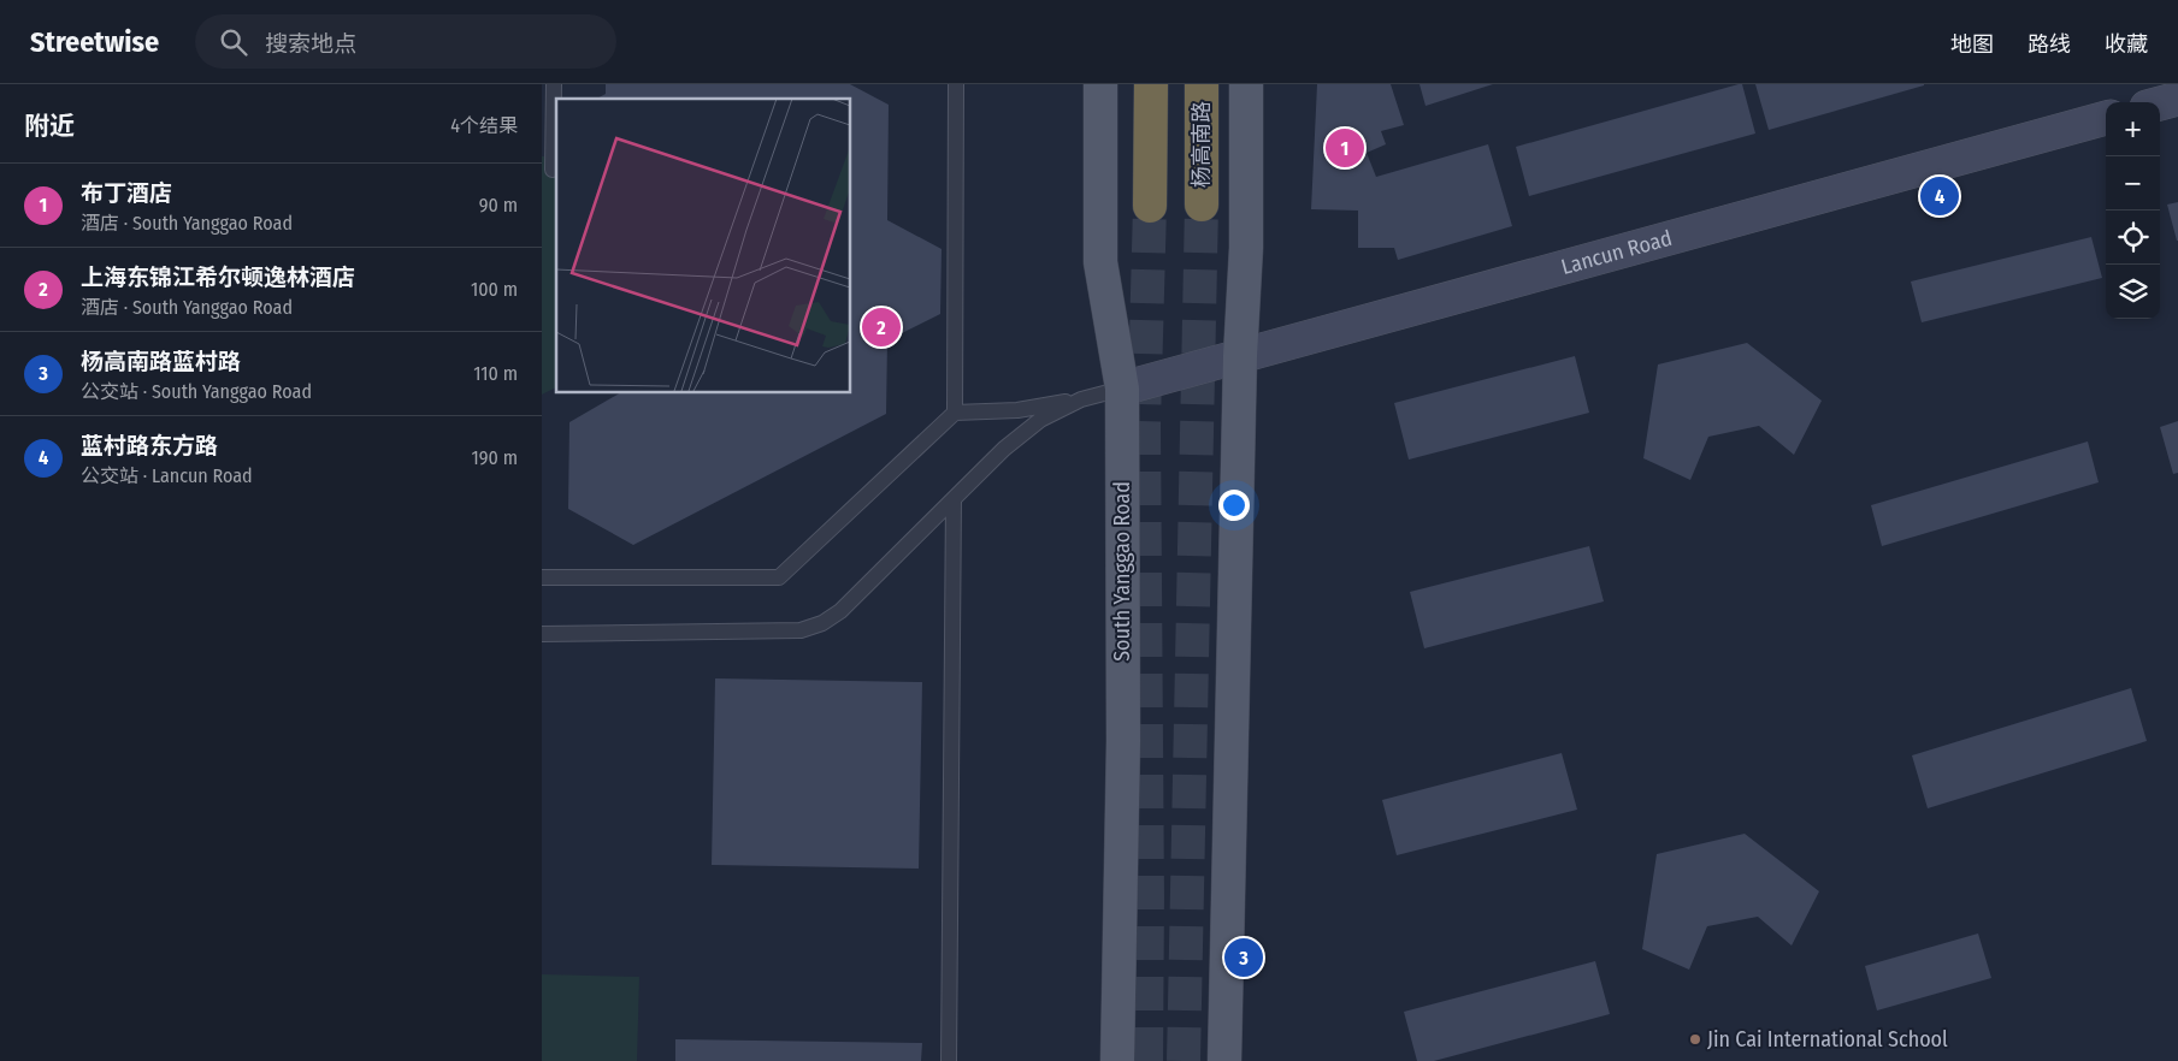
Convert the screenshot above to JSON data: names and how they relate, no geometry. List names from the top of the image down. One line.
{"streets":{"highway":["杨高南路"],"main road":["South Yanggao Road"],"street":["Lancun Road"]},"crossings":[["Lancun Road","South Yanggao Road"]],"places":["Jin Cai International School"],"page":{"header":"Streetwise","search":"搜索地点","nav":["地图","路线","收藏"],"heading":["附近","4个结果"],"map_buttons":["+","−"],"pins":["1","4","2","3"],"list":[{"mark":"1","name":"布丁酒店","note":"酒店 · South Yanggao Road","value":"90 m"},{"mark":"2","name":"上海东锦江希尔顿逸林酒店","note":"酒店 · South Yanggao Road","value":"100 m"},{"mark":"3","name":"杨高南路蓝村路","note":"公交站 · South Yanggao Road","value":"110 m"},{"mark":"4","name":"蓝村路东方路","note":"公交站 · Lancun Road","value":"190 m"}]}}
